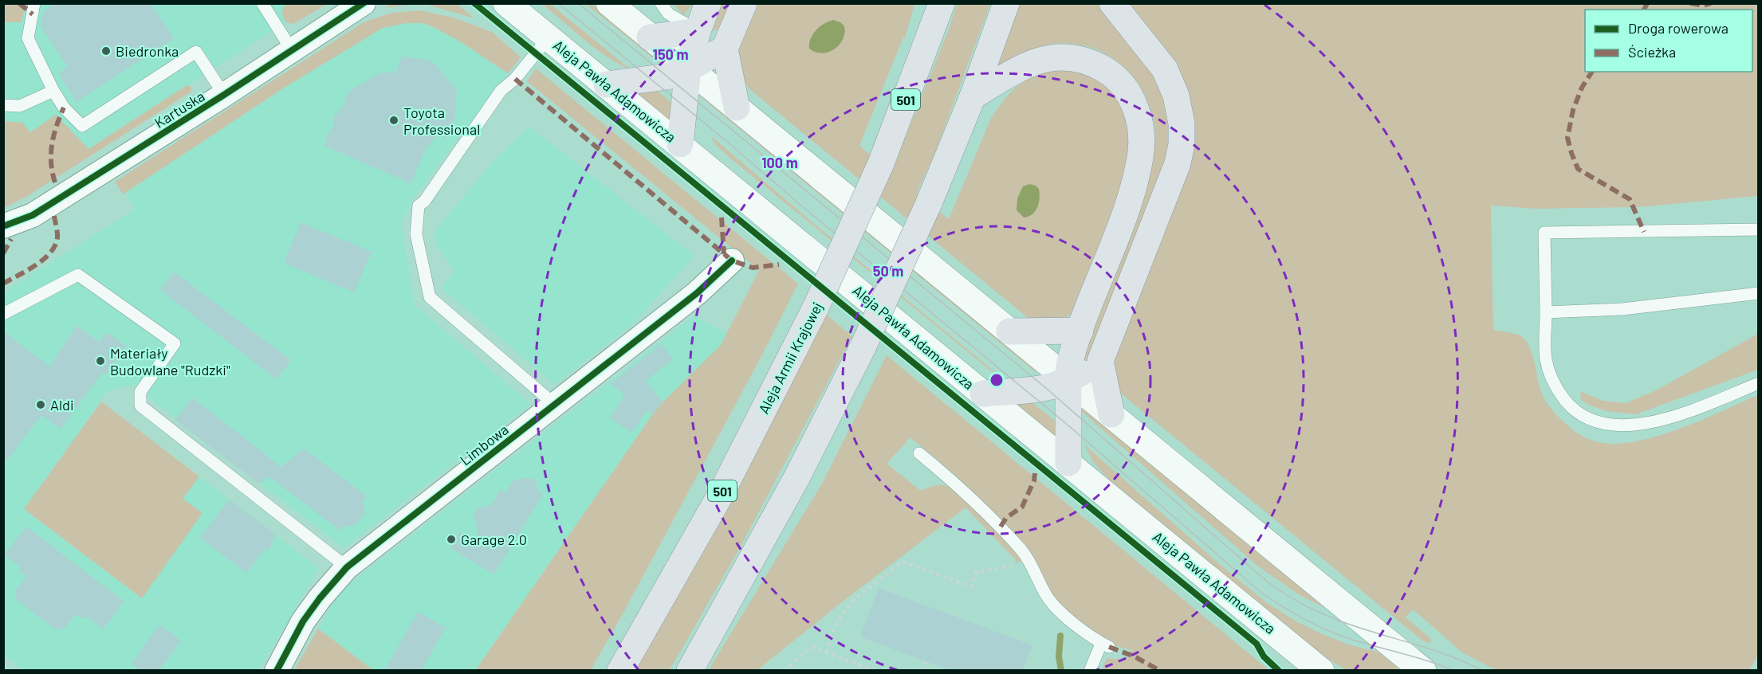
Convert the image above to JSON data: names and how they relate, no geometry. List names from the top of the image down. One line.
{"streets":{"main road":["Aleja Pawła Adamowicza","501","Aleja Armii Krajowej"],"street":["Kartuska","Limbowa"]},"places":["Biedronka","Toyota Professional","Materiały Budowlane \"Rudzki\"","Aldi","Garage 2.0"],"legend":["Droga rowerowa","Ścieżka"],"rings":["150 m","100 m","50 m"]}
